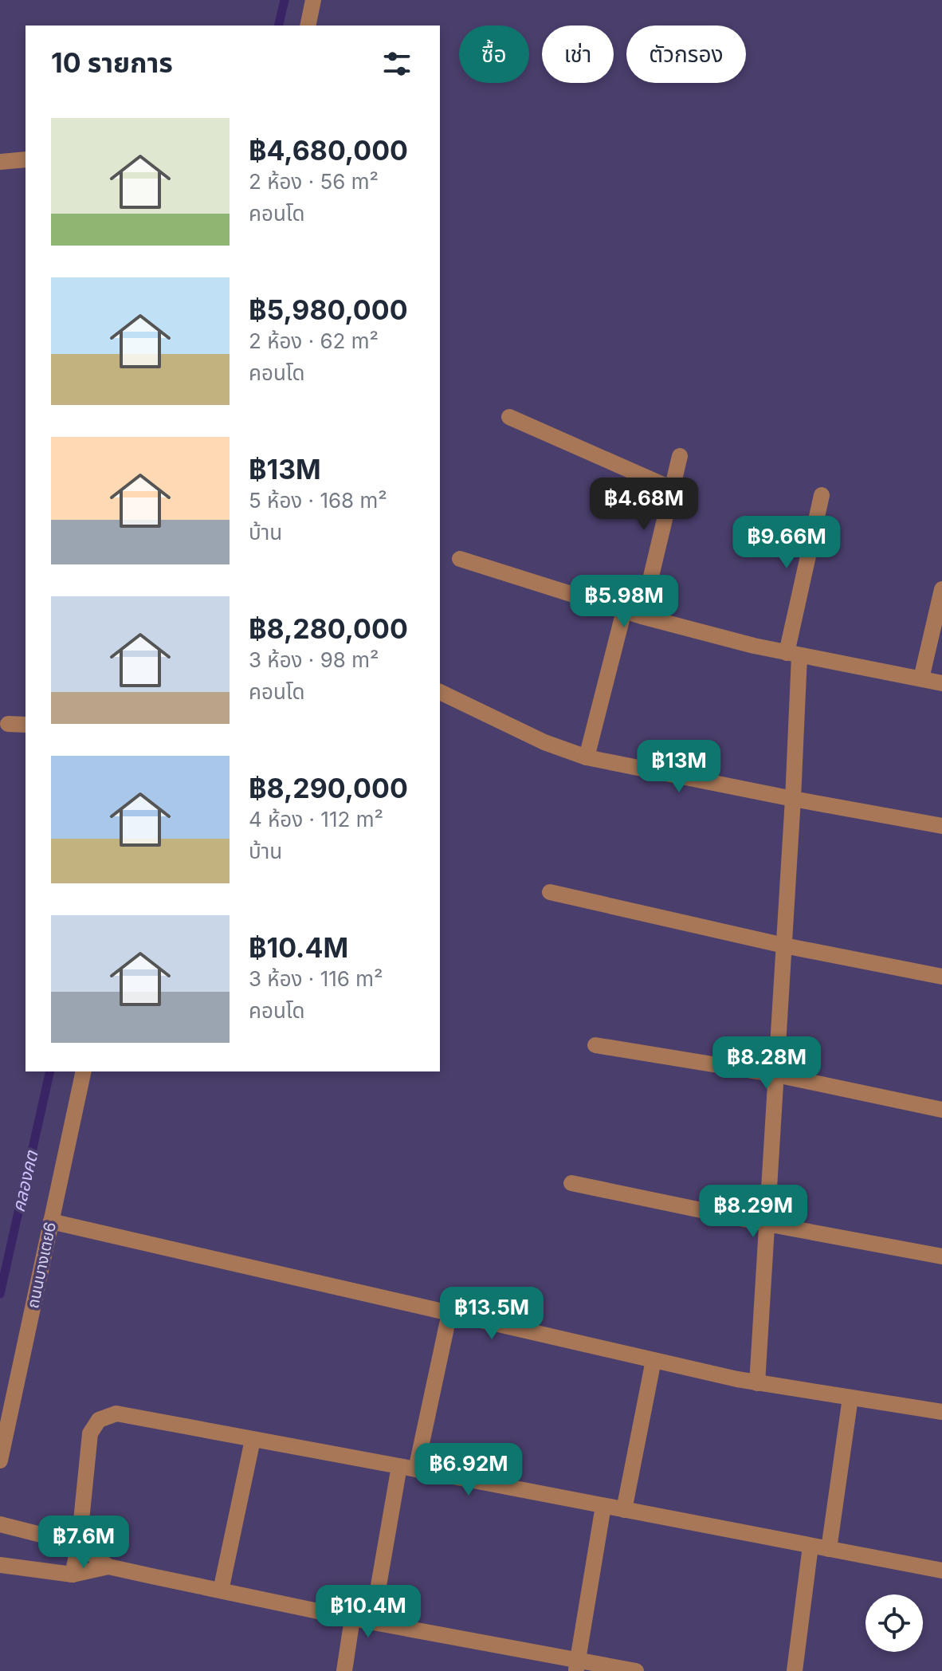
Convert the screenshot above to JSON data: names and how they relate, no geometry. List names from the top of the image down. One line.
{"streets":{"street":["ถนนบางเตย6"]},"water":["คลองคต"],"page":{"chip":["ซื้อ","เช่า","ตัวกรอง"],"heading":"10 รายการ","list":[{"name":"฿4,680,000","note":"2 ห้อง · 56 m² · คอนโด"},{"name":"฿5,980,000","note":"2 ห้อง · 62 m² · คอนโด"},{"name":"฿13M","note":"5 ห้อง · 168 m² · บ้าน"},{"name":"฿8,280,000","note":"3 ห้อง · 98 m² · คอนโด"},{"name":"฿8,290,000","note":"4 ห้อง · 112 m² · บ้าน"},{"name":"฿10.4M","note":"3 ห้อง · 116 m² · คอนโด"}],"price":["฿4.68M","฿9.66M","฿5.98M","฿13M","฿8.28M","฿8.29M","฿13.5M","฿6.92M","฿7.6M","฿10.4M"]}}
